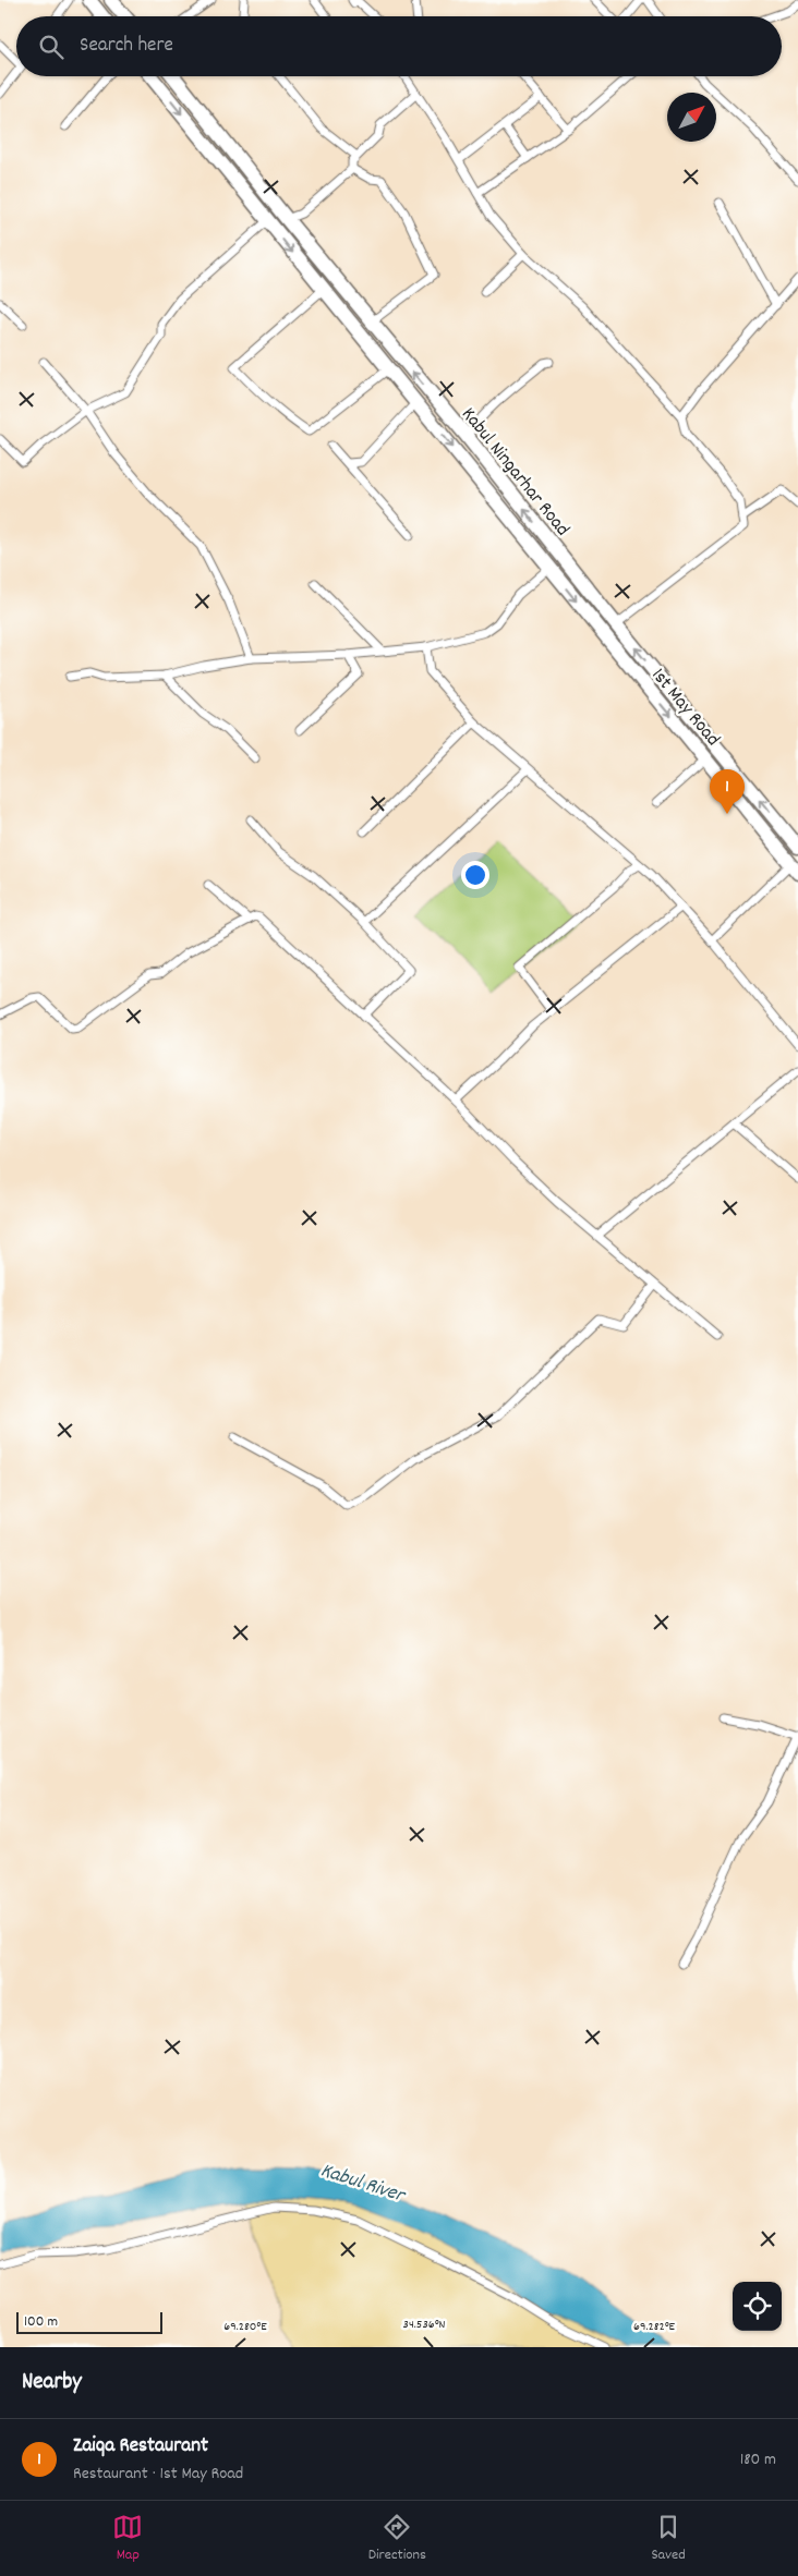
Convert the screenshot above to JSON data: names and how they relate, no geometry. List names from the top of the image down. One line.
{"streets":{"highway":["Kabul Ningarhar Road","1st May Road"]},"crossings":[["Kabul Ningarhar Road","1st May Road"]],"one_way":["1st May Road"],"water":["Kabul River"],"scale_bar":"100 m","north":"top right","page":{"search":"Search here","pins":"1","scale":"100 m","heading":"Nearby","list":[{"mark":"1","name":"Zaiqa Restaurant","note":"Restaurant · 1st May Road","value":"180 m"}],"nav":["Map","Directions","Saved"]},"coordinates":["34.536°N","69.280°E","69.282°E"]}
